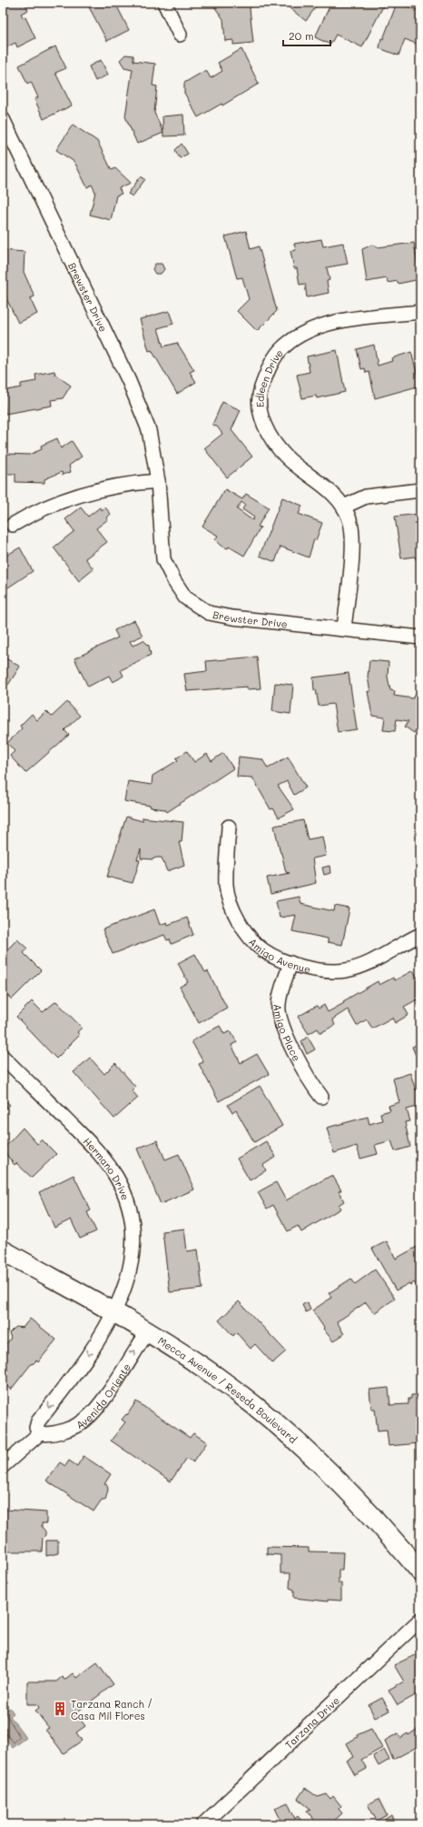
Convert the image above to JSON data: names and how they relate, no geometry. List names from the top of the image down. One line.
{"streets":{"main road":["Mecca Avenue / Reseda Boulevard"],"street":["Brewster Drive","Edleen Drive","Amigo Avenue","Amigo Place","Hermano Drive","Avenida Oriente","Tarzana Drive"]},"crossings":[["Brewster Drive","Edleen Drive"],["Amigo Avenue","Amigo Place"],["Hermano Drive","Mecca Avenue / Reseda Boulevard"],["Mecca Avenue / Reseda Boulevard","Avenida Oriente"]],"places":{"building":["Tarzana Ranch / Casa Mil Flores"]},"scale_bar":"20 m"}
